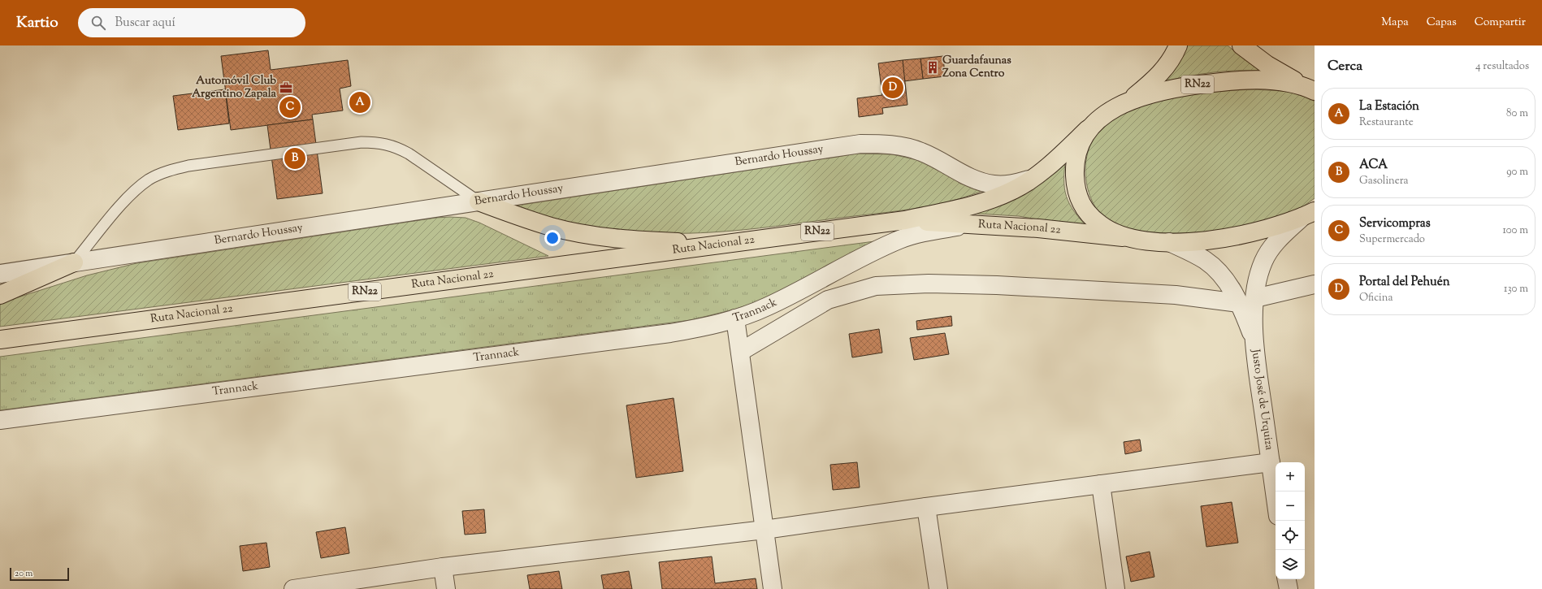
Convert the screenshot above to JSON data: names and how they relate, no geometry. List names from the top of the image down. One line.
{"streets":{"main road":["RN22","Ruta Nacional 22"],"street":["Bernardo Houssay","Trannack","Justo José de Urquiza"]},"crossings":[["Bernardo Houssay","Ruta Nacional 22"],["Ruta Nacional 22","Trannack"],["Ruta Nacional 22","Justo José de Urquiza"]],"places":{"building":["Guardafaunas Zona Centro"],"office":["Automóvil Club Argentino Zapala"]},"scale_bar":"20 m","page":{"header":"Kartio","search":"Buscar aquí","nav":["Mapa","Capas","Compartir"],"heading":["Cerca","4 resultados"],"pins":["D","A","C","B"],"list":[{"mark":"A","name":"La Estación","note":"Restaurante","value":"80 m"},{"mark":"B","name":"ACA","note":"Gasolinera","value":"90 m"},{"mark":"C","name":"Servicompras","note":"Supermercado","value":"100 m"},{"mark":"D","name":"Portal del Pehuén","note":"Oficina","value":"130 m"}],"map_buttons":["+","−"],"scale":"20 m"}}
